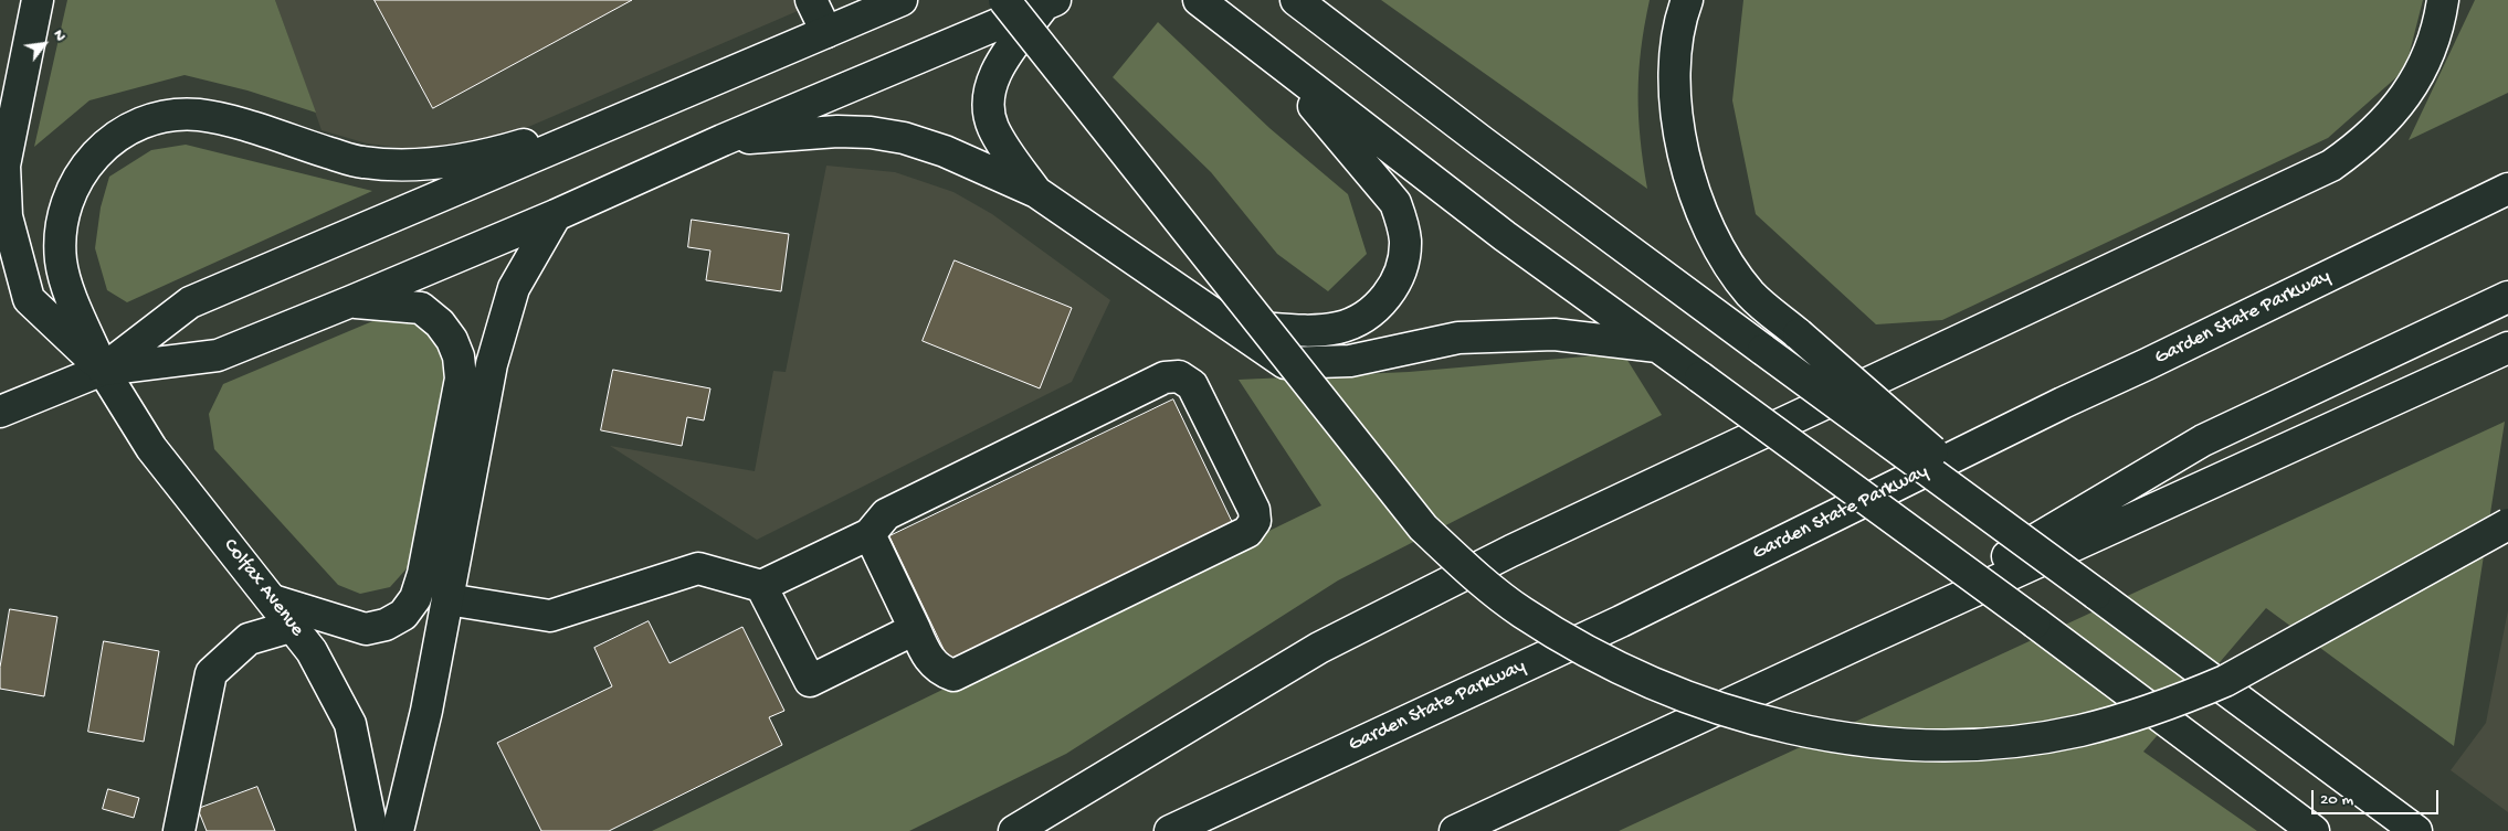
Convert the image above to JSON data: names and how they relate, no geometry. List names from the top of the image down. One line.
{"streets":{"main road":["Garden State Parkway","Colfax Avenue"]},"scale_bar":"20 m","north":"top right"}
